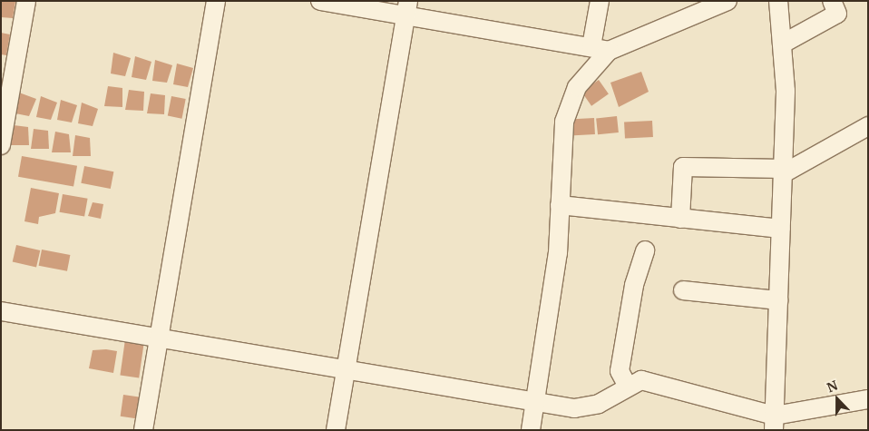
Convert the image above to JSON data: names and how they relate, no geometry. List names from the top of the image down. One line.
{"north":"top"}
